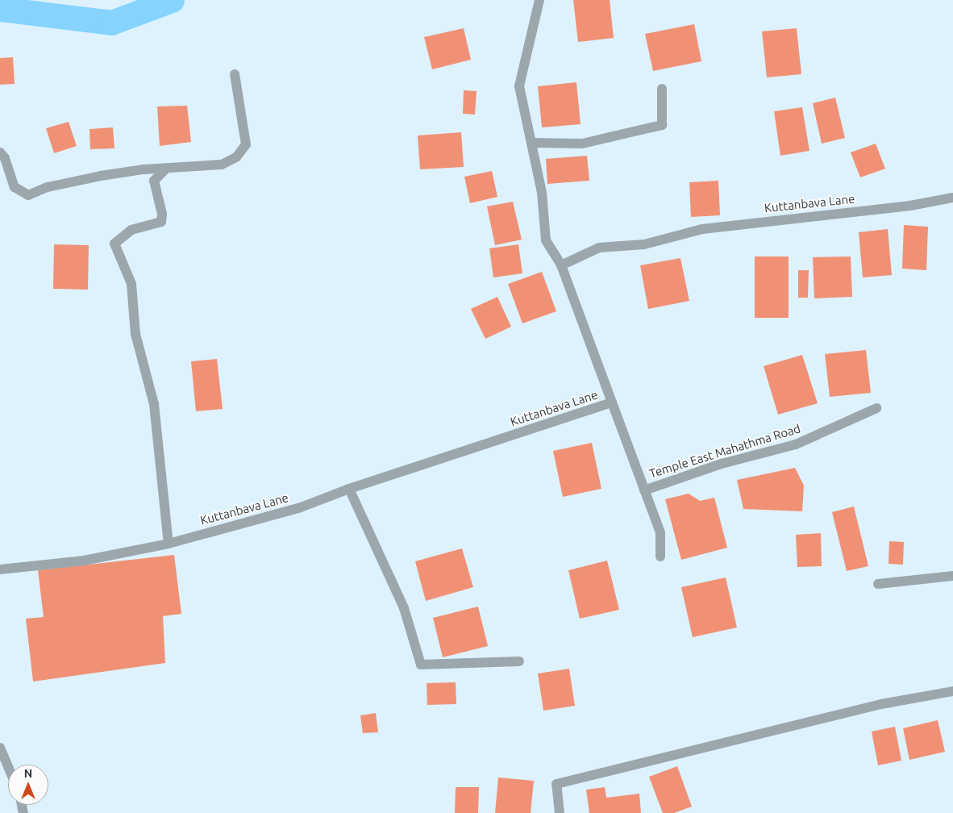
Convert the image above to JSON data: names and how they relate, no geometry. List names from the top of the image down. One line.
{"streets":{"street":["Kuttanbava Lane","Temple East Mahathma Road"]},"crossings":[["Kuttanbava Lane","Temple East Mahathma Road"]],"north":"top"}
